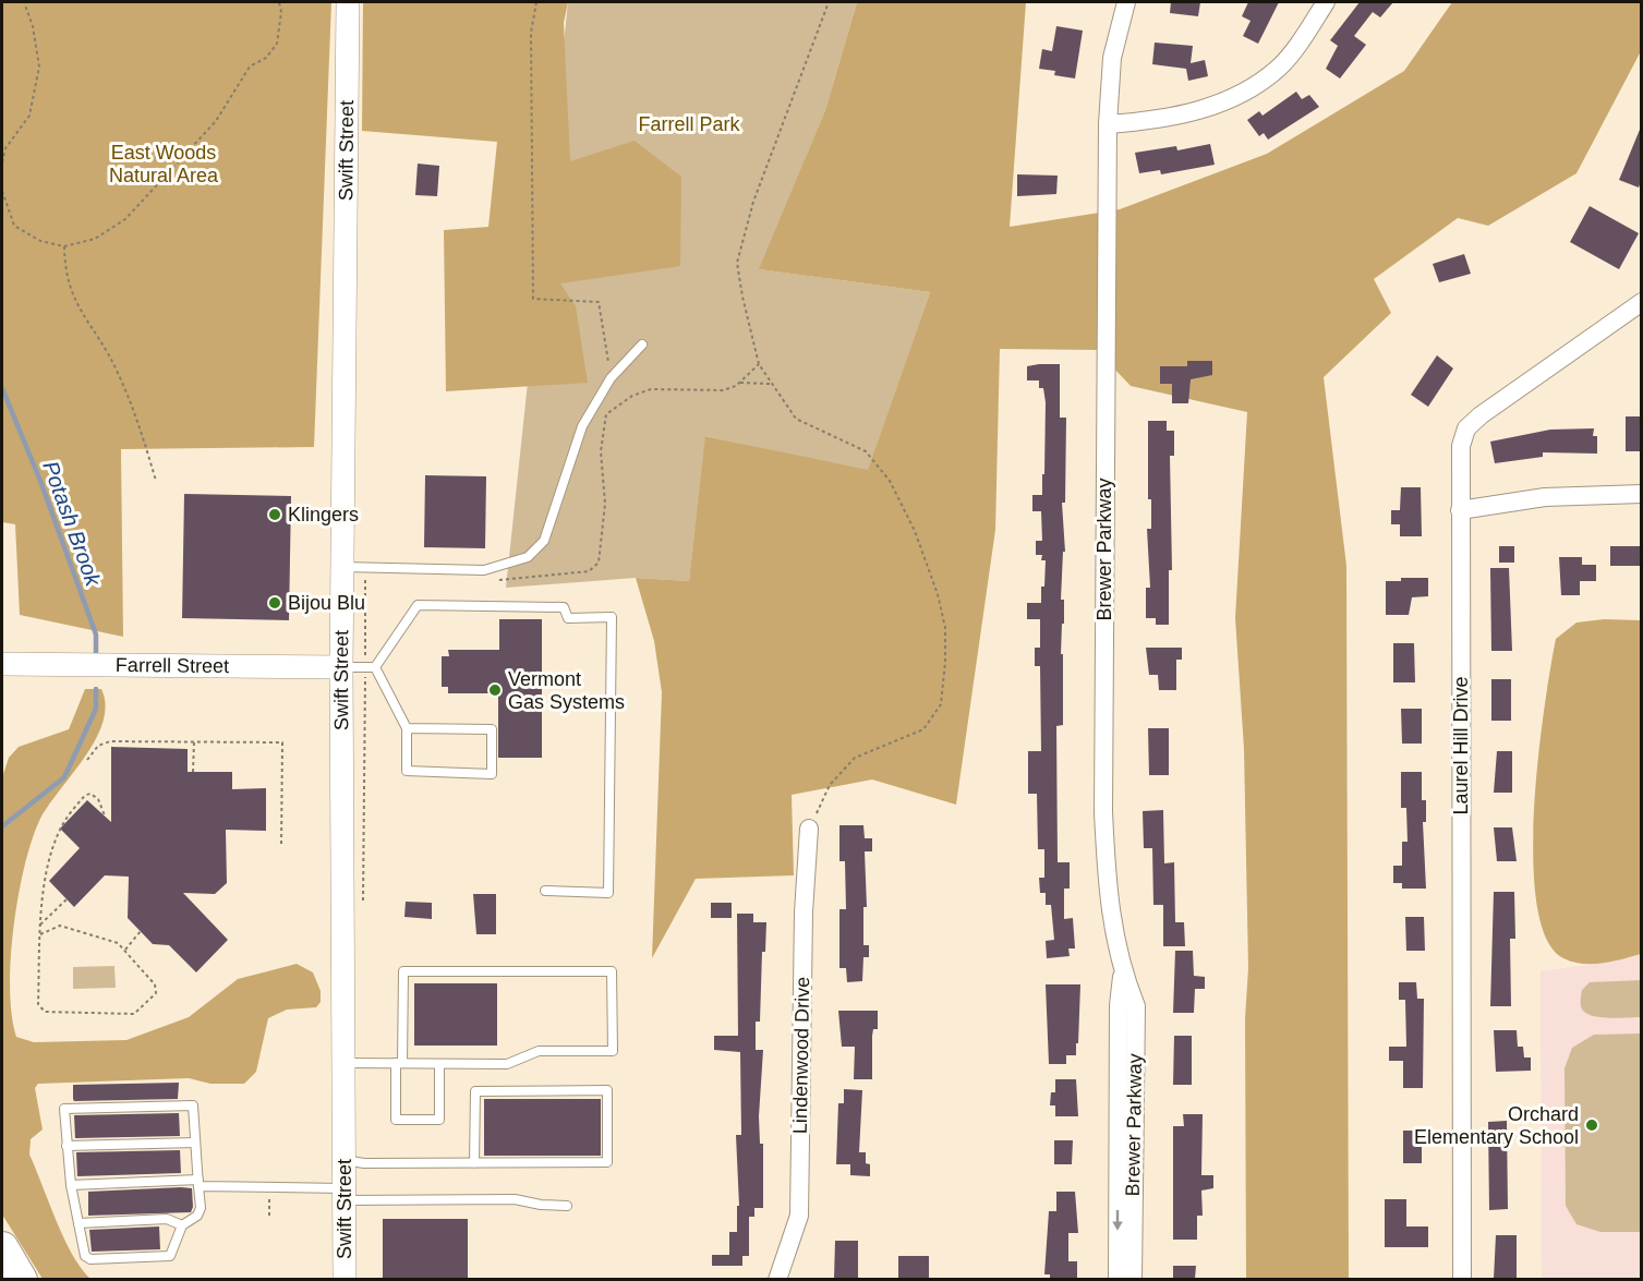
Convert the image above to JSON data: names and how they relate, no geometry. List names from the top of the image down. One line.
{"streets":{"street":["Swift Street","Brewer Parkway","Farrell Street","Laurel Hill Drive","Lindenwood Drive"]},"crossings":[["Swift Street","Farrell Street"]],"water":["Potash Brook"],"parks":["Farrell Park","East Woods Natural Area"],"places":["Klingers","Bijou Blu","Vermont Gas Systems","Orchard Elementary School"]}
